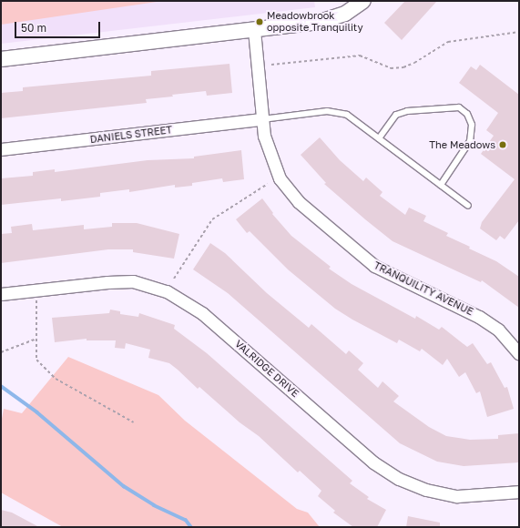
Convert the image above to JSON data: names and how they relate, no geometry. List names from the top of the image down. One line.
{"streets":{"street":["DANIELS STREET","TRANQUILITY AVENUE","VALRIDGE DRIVE"]},"crossings":[["DANIELS STREET","TRANQUILITY AVENUE"]],"places":["Meadowbrook opposite Tranquility","The Meadows"],"scale_bar":"50 m"}
